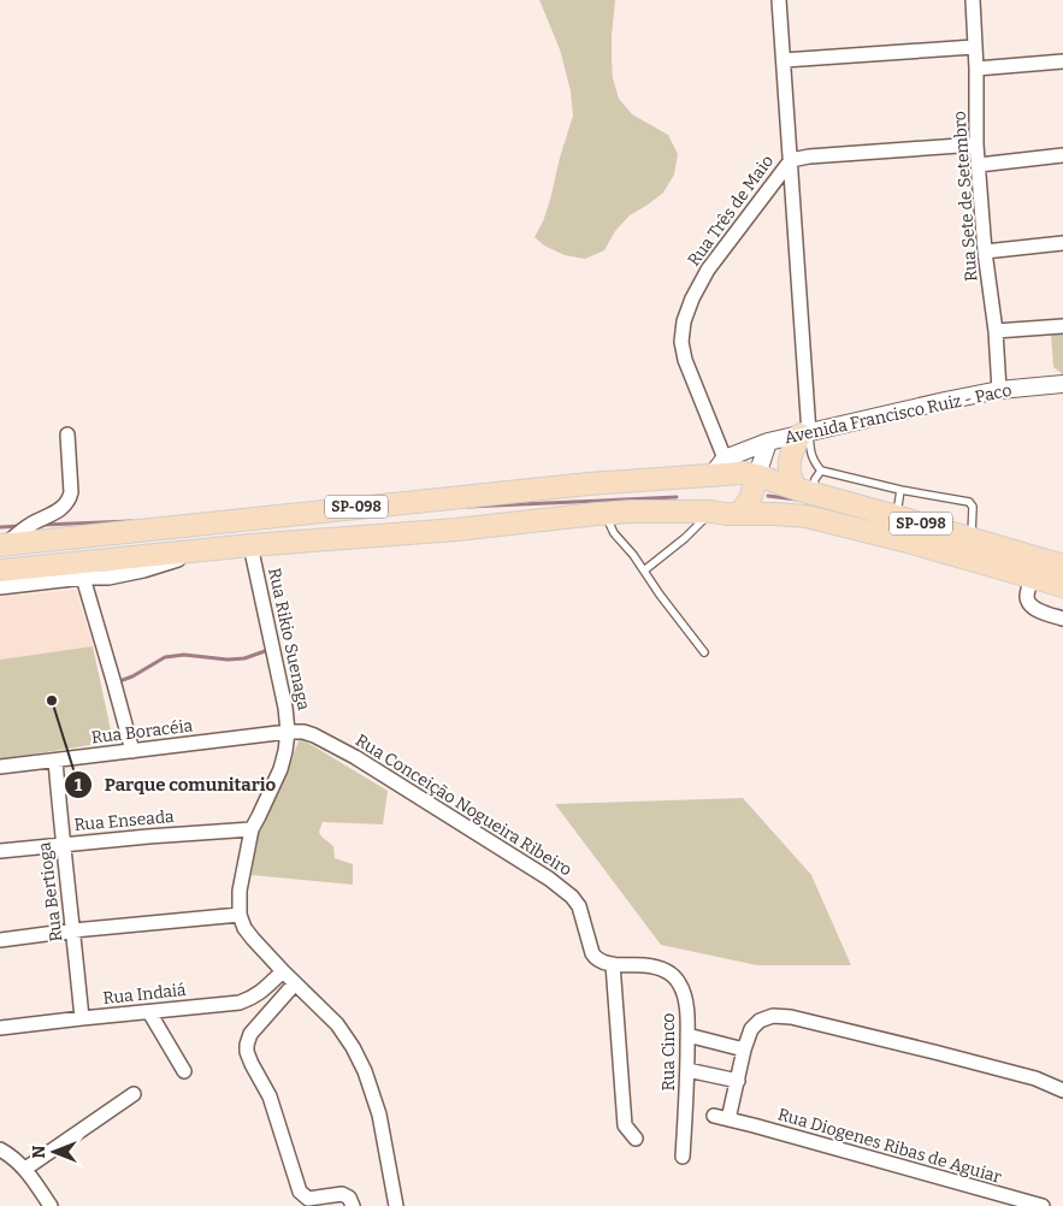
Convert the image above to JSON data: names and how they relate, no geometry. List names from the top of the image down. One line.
{"streets":{"main road":["SP-098"],"street":["Rua Sete de Setembro","Rua Três de Maio","Avenida Francisco Ruiz - Paco","Rua Rikio Suenaga","Rua Boracéia","Rua Conceição Nogueira Ribeiro","Rua Enseada","Rua Bertioga","Rua Indaiá","Rua Cinco","Rua Diogenes Ribas de Aguiar"]},"crossings":[["Rua Sete de Setembro","Rua Três de Maio"],["Rua Sete de Setembro","Avenida Francisco Ruiz - Paco"],["Rua Três de Maio","Avenida Francisco Ruiz - Paco"],["Rua Três de Maio","SP-098"],["Avenida Francisco Ruiz - Paco","SP-098"],["SP-098","Rua Rikio Suenaga"],["Rua Rikio Suenaga","Rua Boracéia"],["Rua Rikio Suenaga","Rua Conceição Nogueira Ribeiro"],["Rua Rikio Suenaga","Rua Enseada"],["Rua Boracéia","Rua Conceição Nogueira Ribeiro"],["Rua Boracéia","Rua Bertioga"],["Rua Conceição Nogueira Ribeiro","Rua Cinco"],["Rua Enseada","Rua Bertioga"],["Rua Bertioga","Rua Indaiá"]],"places":["Parque comunitario"],"north":"left"}
